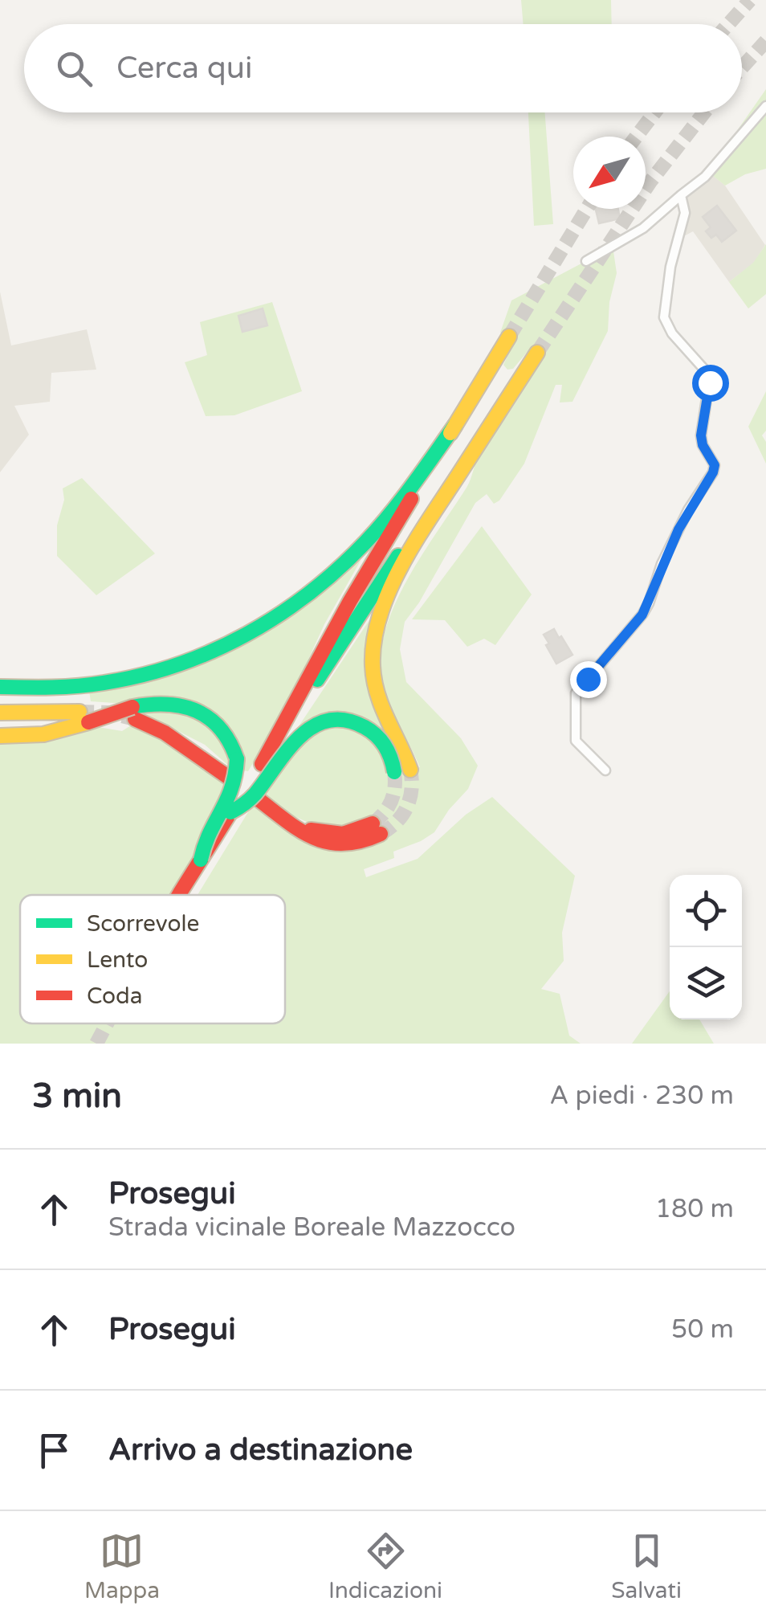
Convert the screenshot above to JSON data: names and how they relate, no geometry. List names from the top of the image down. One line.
{"legend":["Scorrevole","Lento","Coda"],"north":"bottom left","page":{"search":"Cerca qui","heading":["3 min","A piedi · 230 m"],"list":[["Prosegui","Strada vicinale Boreale Mazzocco","180 m"],["Prosegui","50 m"],"Arrivo a destinazione"],"nav":["Mappa","Indicazioni","Salvati"]}}
